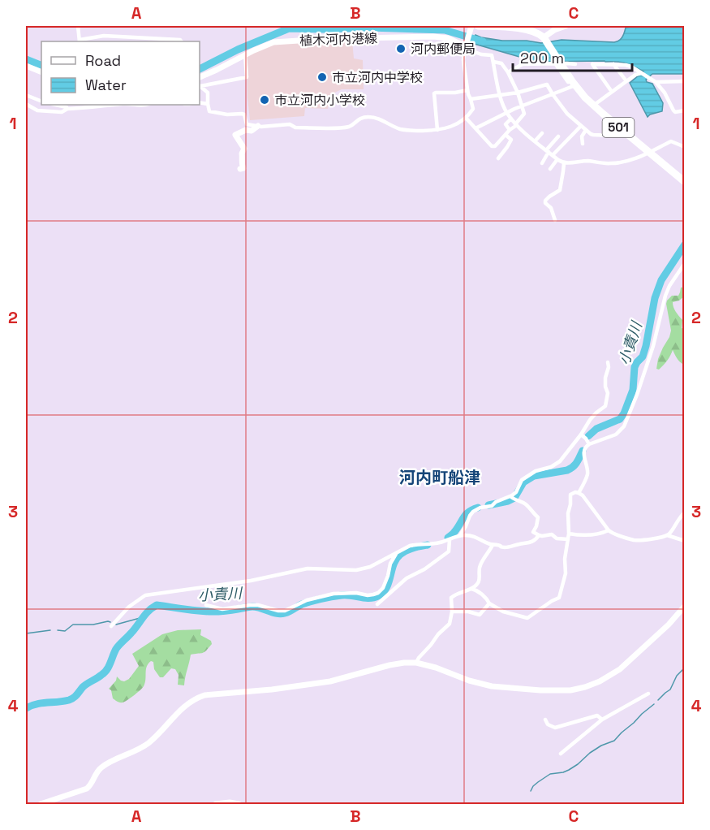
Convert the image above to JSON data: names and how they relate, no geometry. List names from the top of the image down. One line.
{"streets":{"highway":["501"],"street":["植木河内港線"]},"districts":["河内町船津"],"water":["小責川"],"places":["河内郵便局","市立河内中学校","市立河内小学校"],"legend":["Road","Water"],"scale_bar":"200 m","grid":{"columns":["A","B","C"],"rows":["1","2","3","4"]}}
